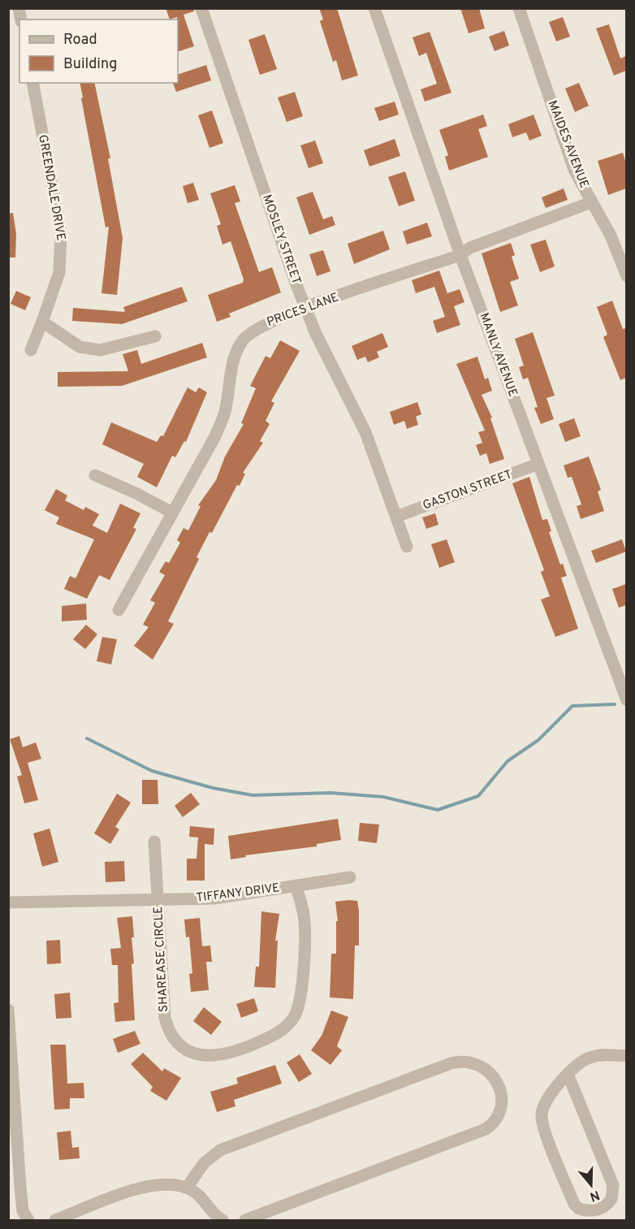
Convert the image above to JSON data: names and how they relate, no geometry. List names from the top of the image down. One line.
{"streets":{"street":["MAIDES AVENUE","GREENDALE DRIVE","MOSLEY STREET","PRICES LANE","MANLY AVENUE","GASTON STREET","TIFFANY DRIVE","SHAREASE CIRCLE"]},"crossings":[["MAIDES AVENUE","PRICES LANE"],["MOSLEY STREET","PRICES LANE"],["MOSLEY STREET","GASTON STREET"],["PRICES LANE","MANLY AVENUE"],["MANLY AVENUE","GASTON STREET"],["TIFFANY DRIVE","SHAREASE CIRCLE"]],"legend":["Road","Building"],"north":"bottom"}
